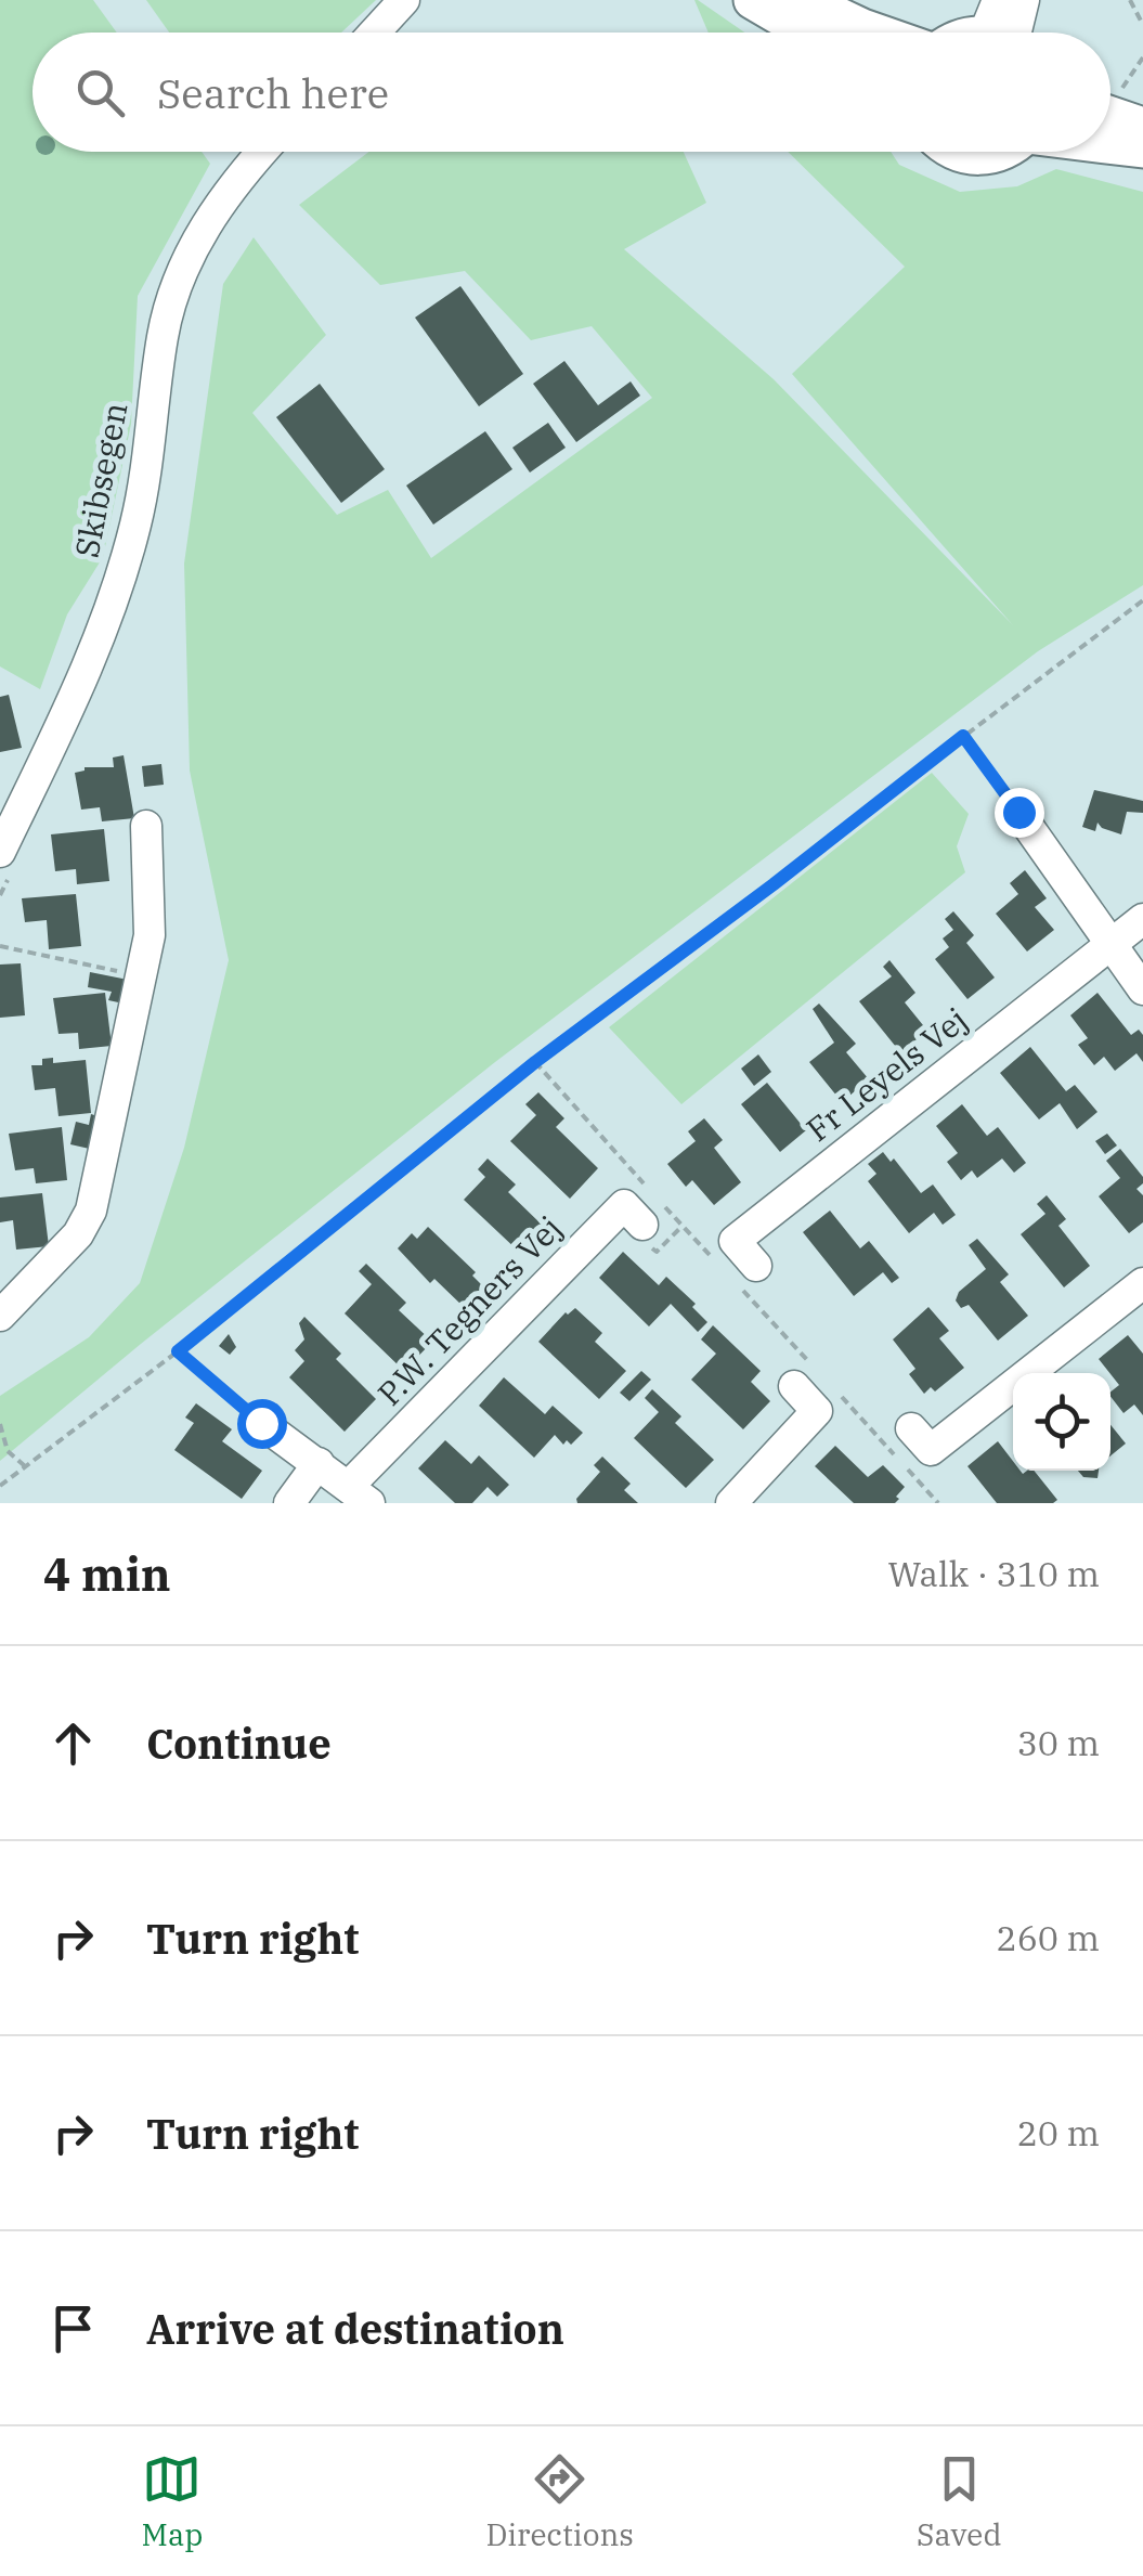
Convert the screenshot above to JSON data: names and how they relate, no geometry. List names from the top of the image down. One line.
{"streets":{"street":["Skibsegen","Fr Leyels Vej","P.W. Tegners Vej"]},"page":{"search":"Search here","heading":["4 min","Walk · 310 m"],"list":[["Continue","30 m"],["Turn right","260 m"],["Turn right","20 m"],"Arrive at destination"],"nav":["Map","Directions","Saved"]}}
